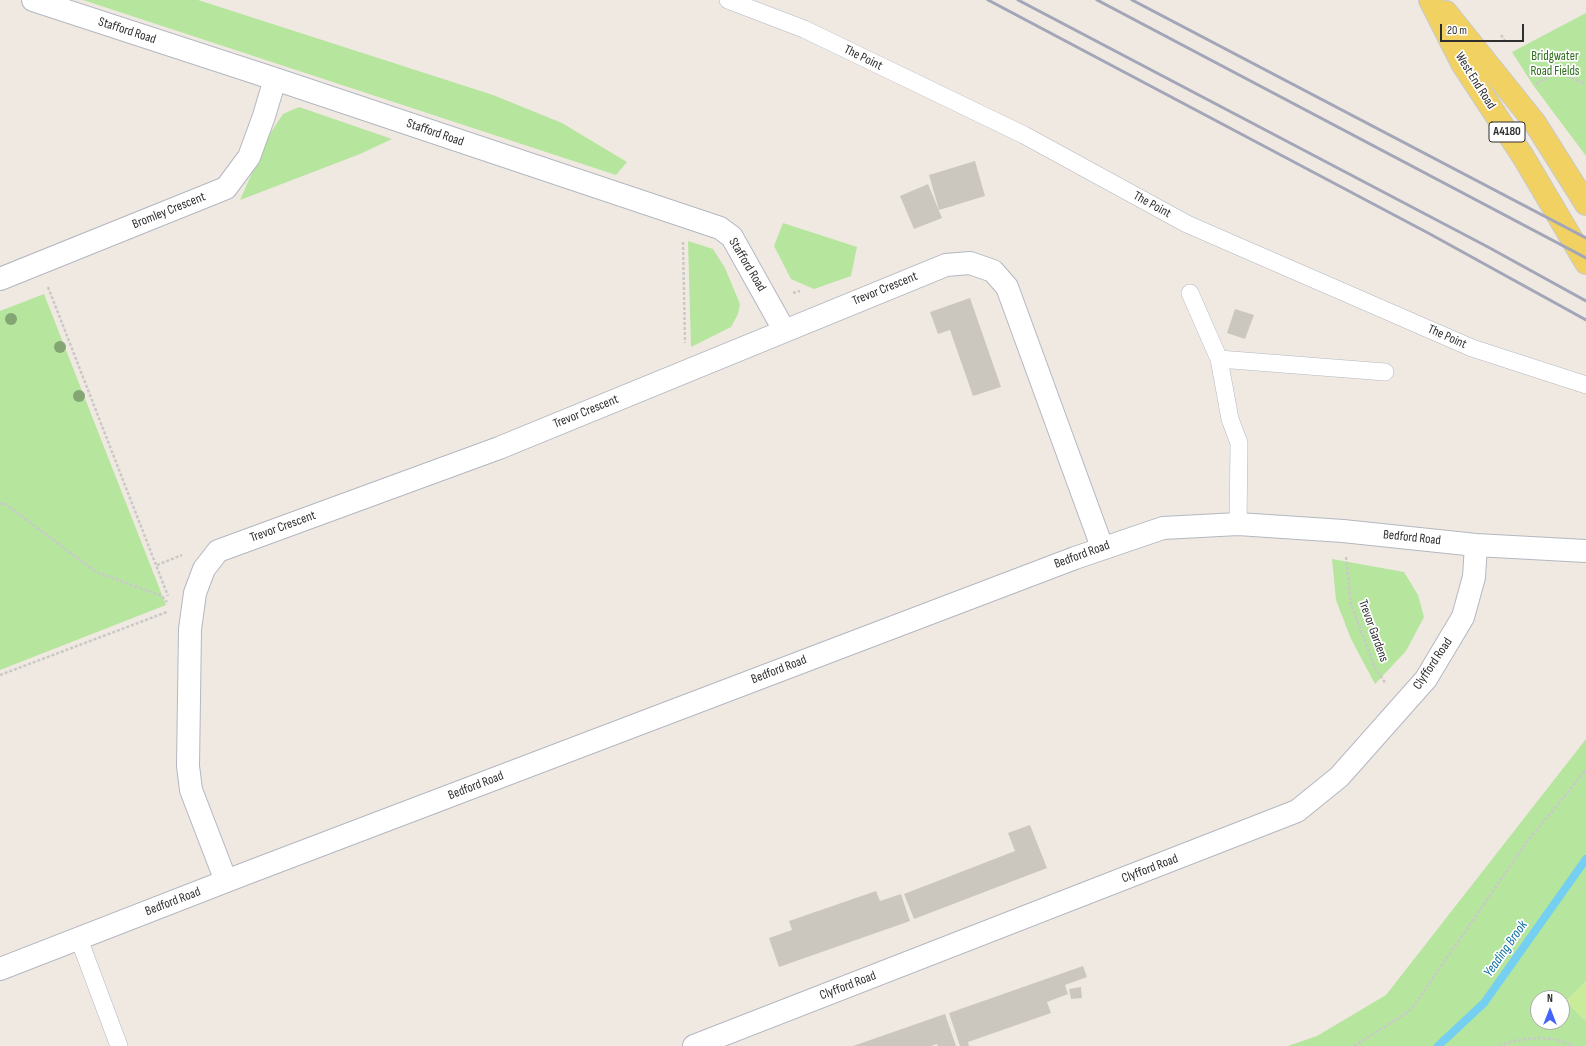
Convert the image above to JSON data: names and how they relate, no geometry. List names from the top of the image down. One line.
{"streets":{"main road":["West End Road","A4180"],"street":["Stafford Road","Bromley Crescent","Trevor Crescent","Bedford Road","Clyfford Road"],"lane":["The Point"],"path":["Trevor Gardens"]},"crossings":[["Stafford Road","Bromley Crescent"],["Stafford Road","Trevor Crescent"],["Trevor Crescent","Bedford Road"],["Bedford Road","Trevor Gardens"],["Bedford Road","Clyfford Road"],["Trevor Gardens","Clyfford Road"]],"water":["Yeading Brook"],"parks":["Bridgwater Road Fields"],"scale_bar":"20 m","north":"top"}
